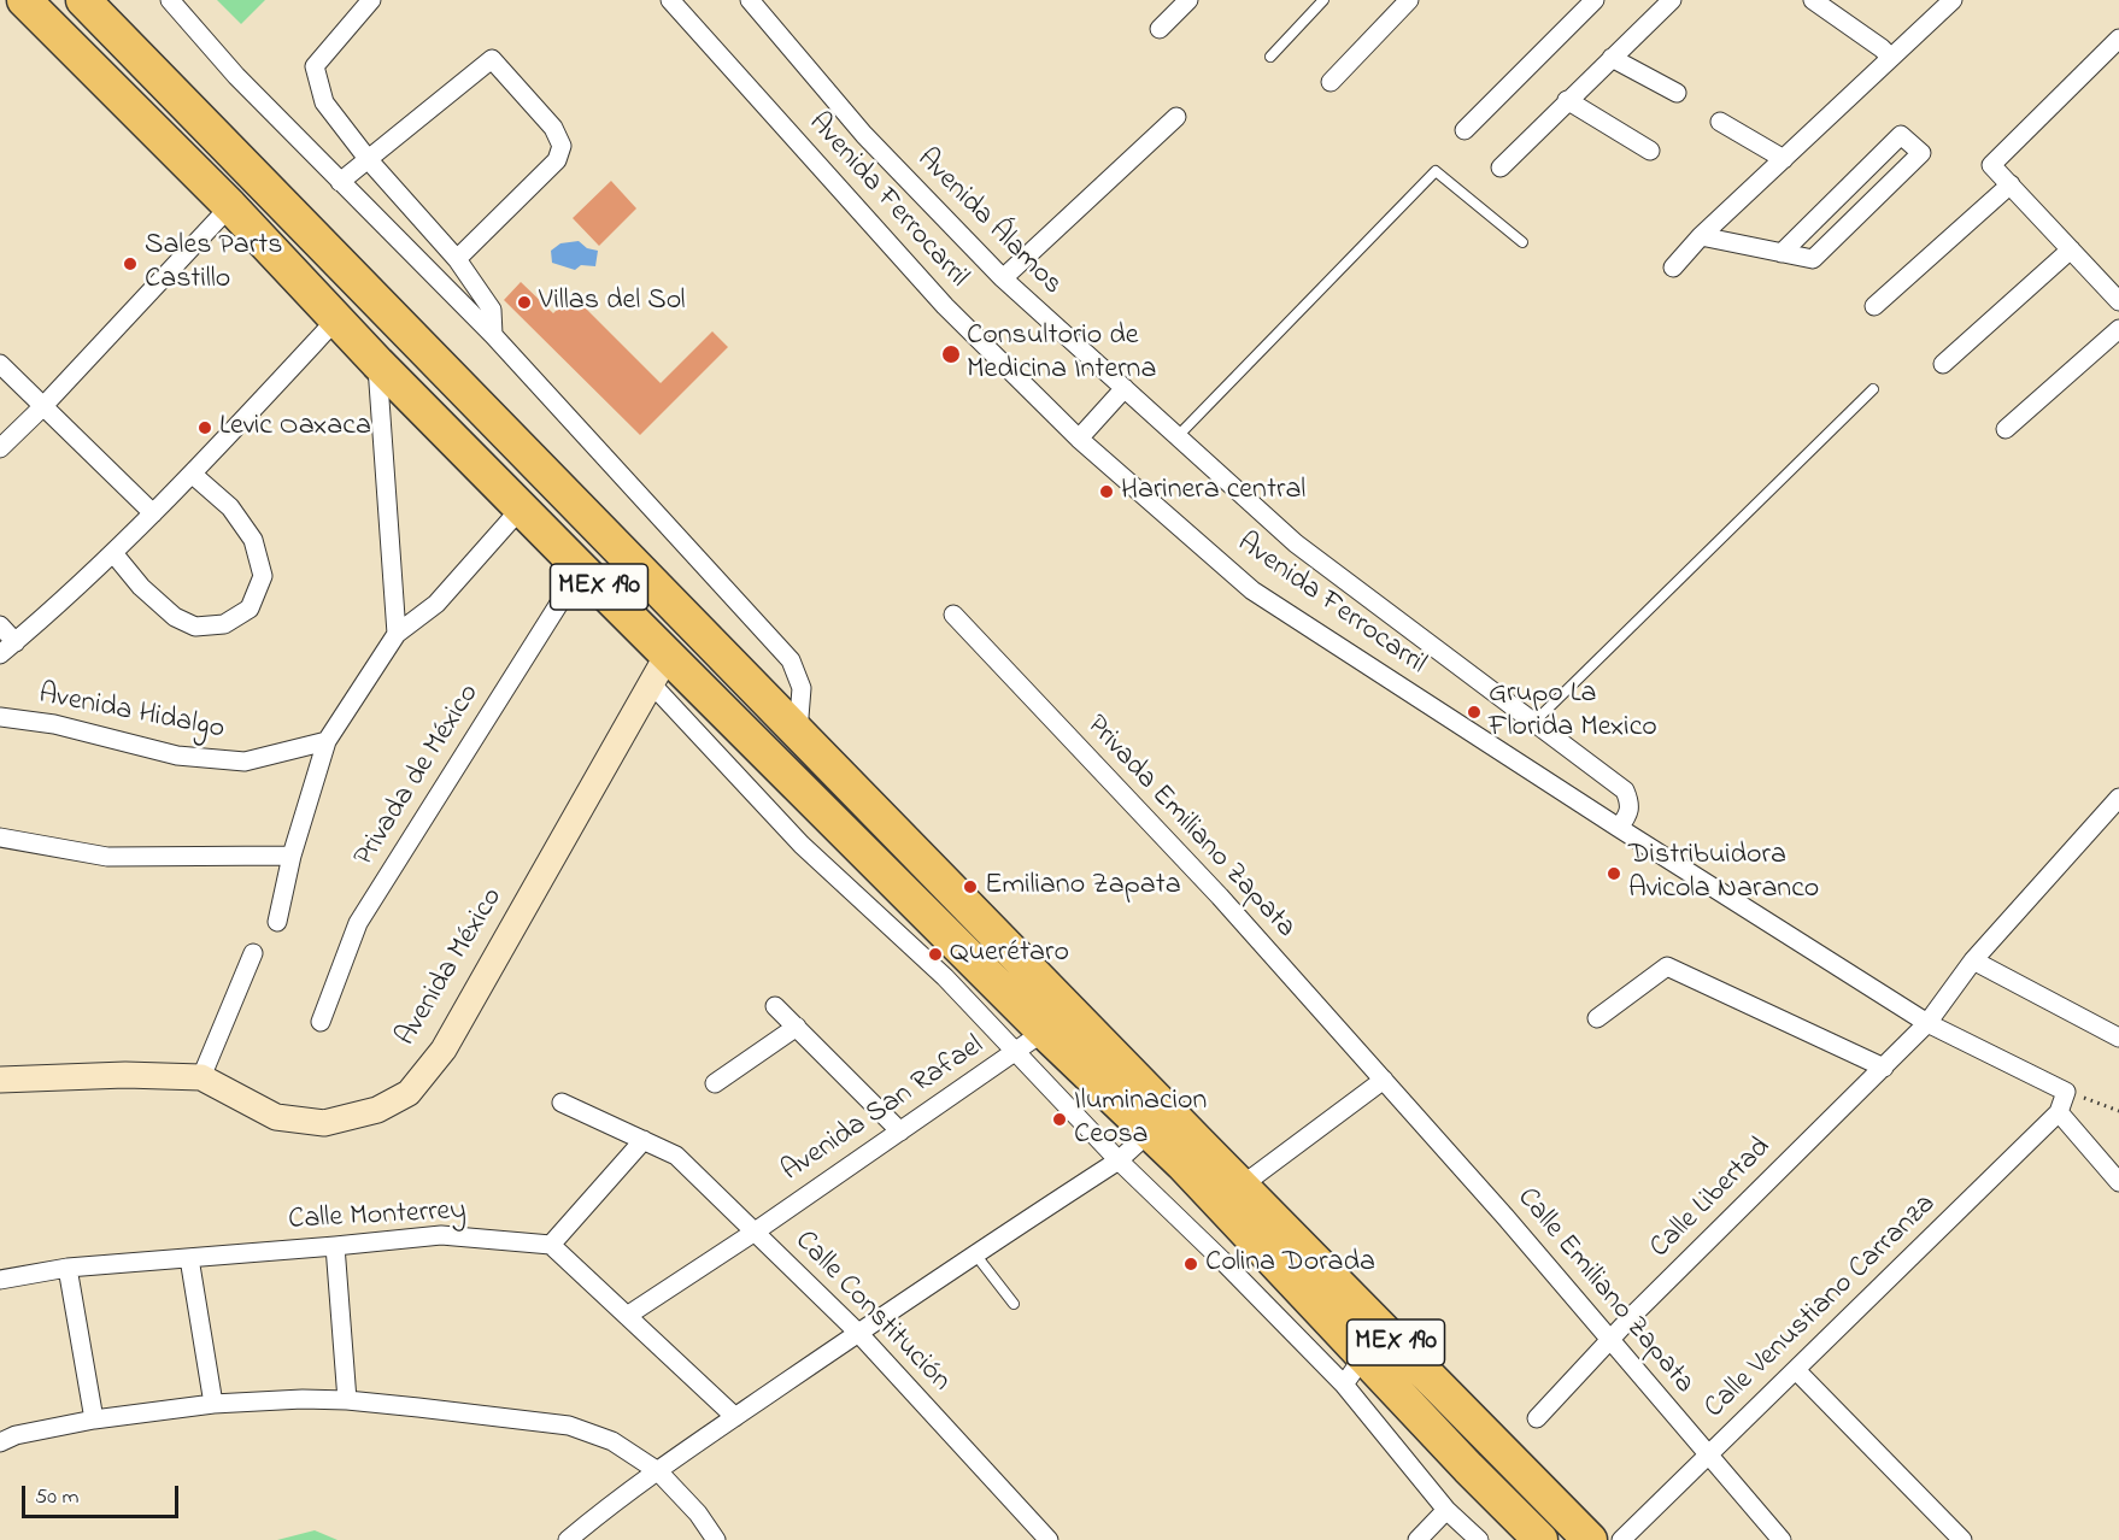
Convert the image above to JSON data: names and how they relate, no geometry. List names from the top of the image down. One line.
{"streets":{"highway":["MEX 190"],"street":["Avenida Ferrocarril","Avenida Álamos","Avenida Hidalgo","Privada de México","Privada Emiliano Zapata","Avenida México","Avenida San Rafael","Calle Libertad","Calle Monterrey","Calle Emiliano Zapata","Calle Venustiano Carranza","Calle Constitución"]},"crossings":[["Avenida Ferrocarril","Avenida Álamos"],["Avenida Ferrocarril","Calle Libertad"],["MEX 190","Privada de México"],["MEX 190","Avenida México"],["MEX 190","Avenida San Rafael"],["Privada Emiliano Zapata","Calle Emiliano Zapata"],["Avenida San Rafael","Calle Constitución"],["Calle Libertad","Calle Emiliano Zapata"],["Calle Emiliano Zapata","Calle Venustiano Carranza"]],"places":["Sales Parts Castillo","Villas del Sol","Consultorio de Medicina Interna","Levic Oaxaca","Harinera central","Grupo La Florida Mexico","Distribuidora Avicola Naranco","Emiliano Zapata","Querétaro","Iluminacion Ceosa","Colina Dorada"],"scale_bar":"50 m"}
